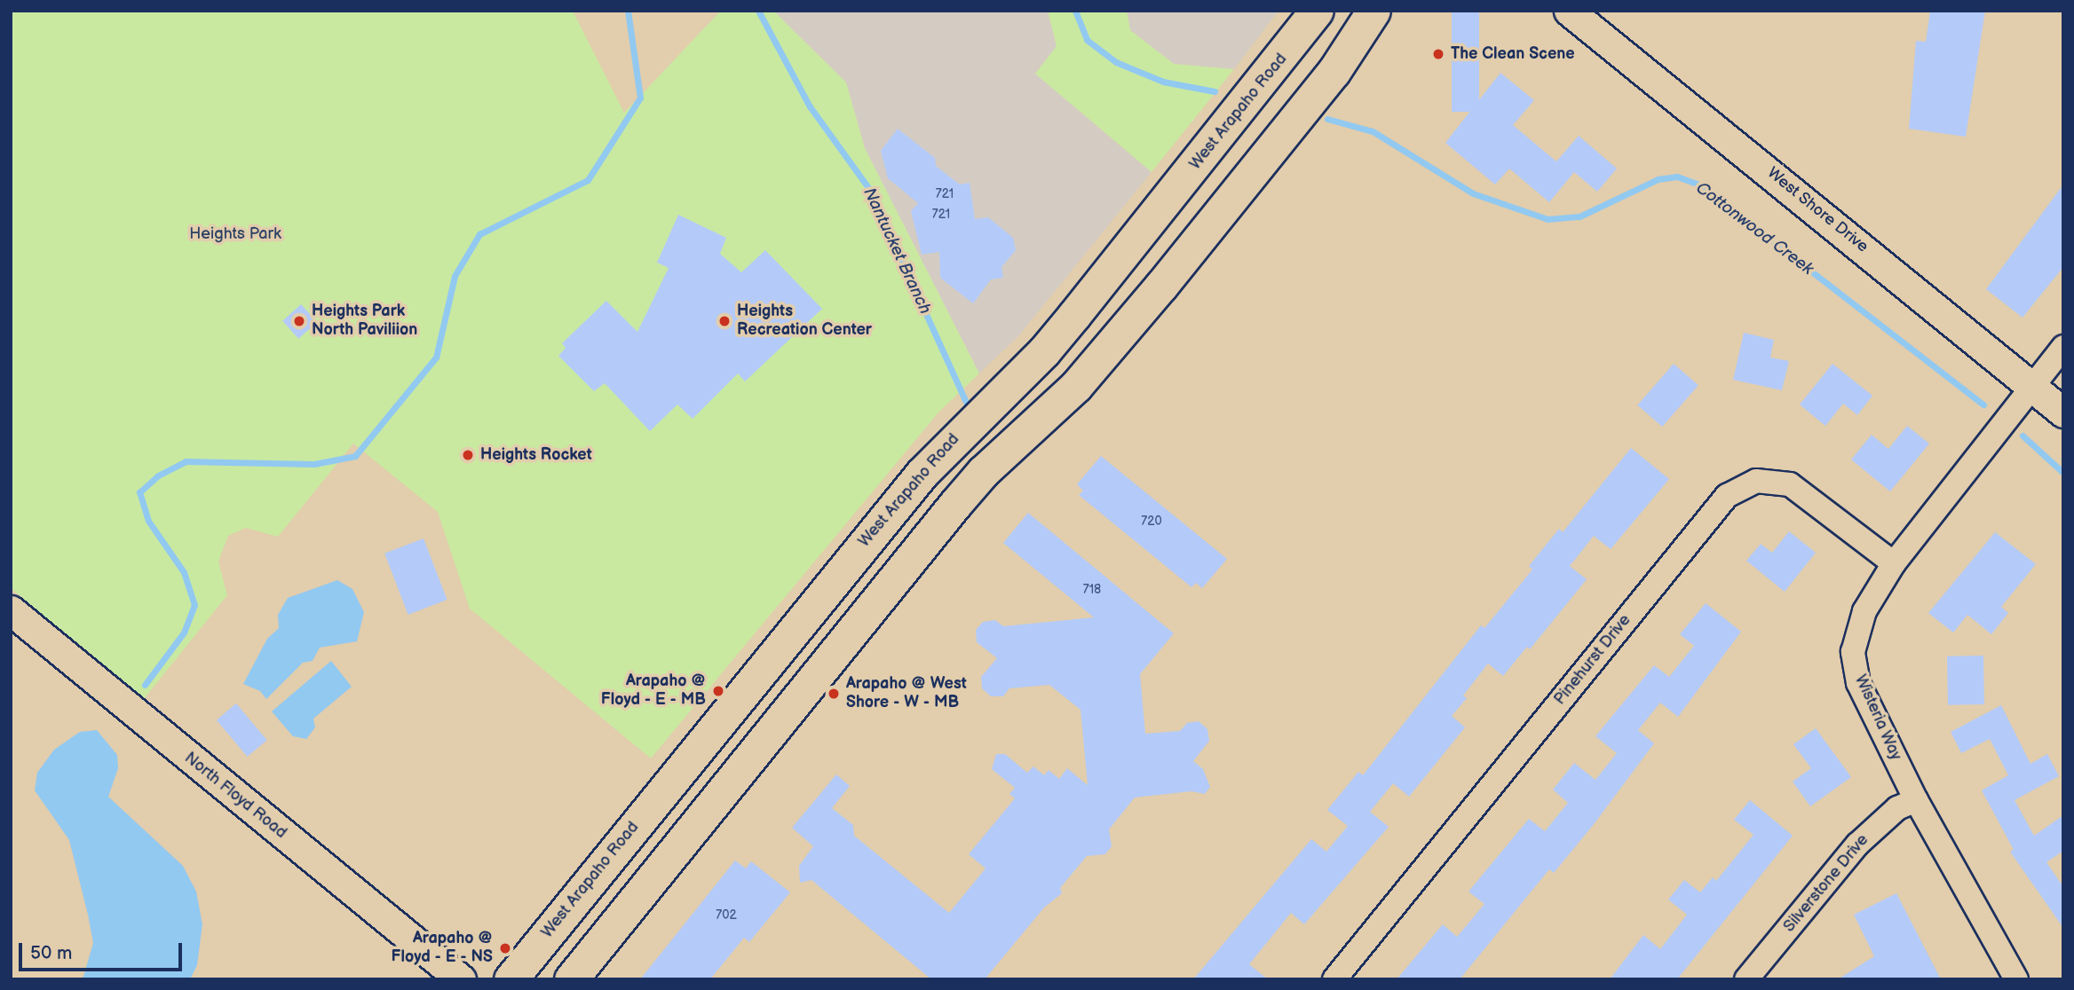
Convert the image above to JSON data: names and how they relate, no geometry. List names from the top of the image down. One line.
{"streets":{"main road":["West Arapaho Road"],"street":["West Shore Drive","Pinehurst Drive","Wisteria Way","North Floyd Road","Silverstone Drive"]},"crossings":[["West Shore Drive","Wisteria Way"],["Pinehurst Drive","Wisteria Way"],["Wisteria Way","Silverstone Drive"]],"water":["Cottonwood Creek","Nantucket Branch"],"parks":["Heights Park"],"places":["The Clean Scene","Heights Park North Paviliion","Heights Recreation Center","Heights Rocket","Arapaho @ Floyd - E - MB","Arapaho @ West Shore - W - MB","Arapaho @ Floyd - E - NS"],"house_numbers":["721","721","720","718","702"],"scale_bar":"50 m"}
